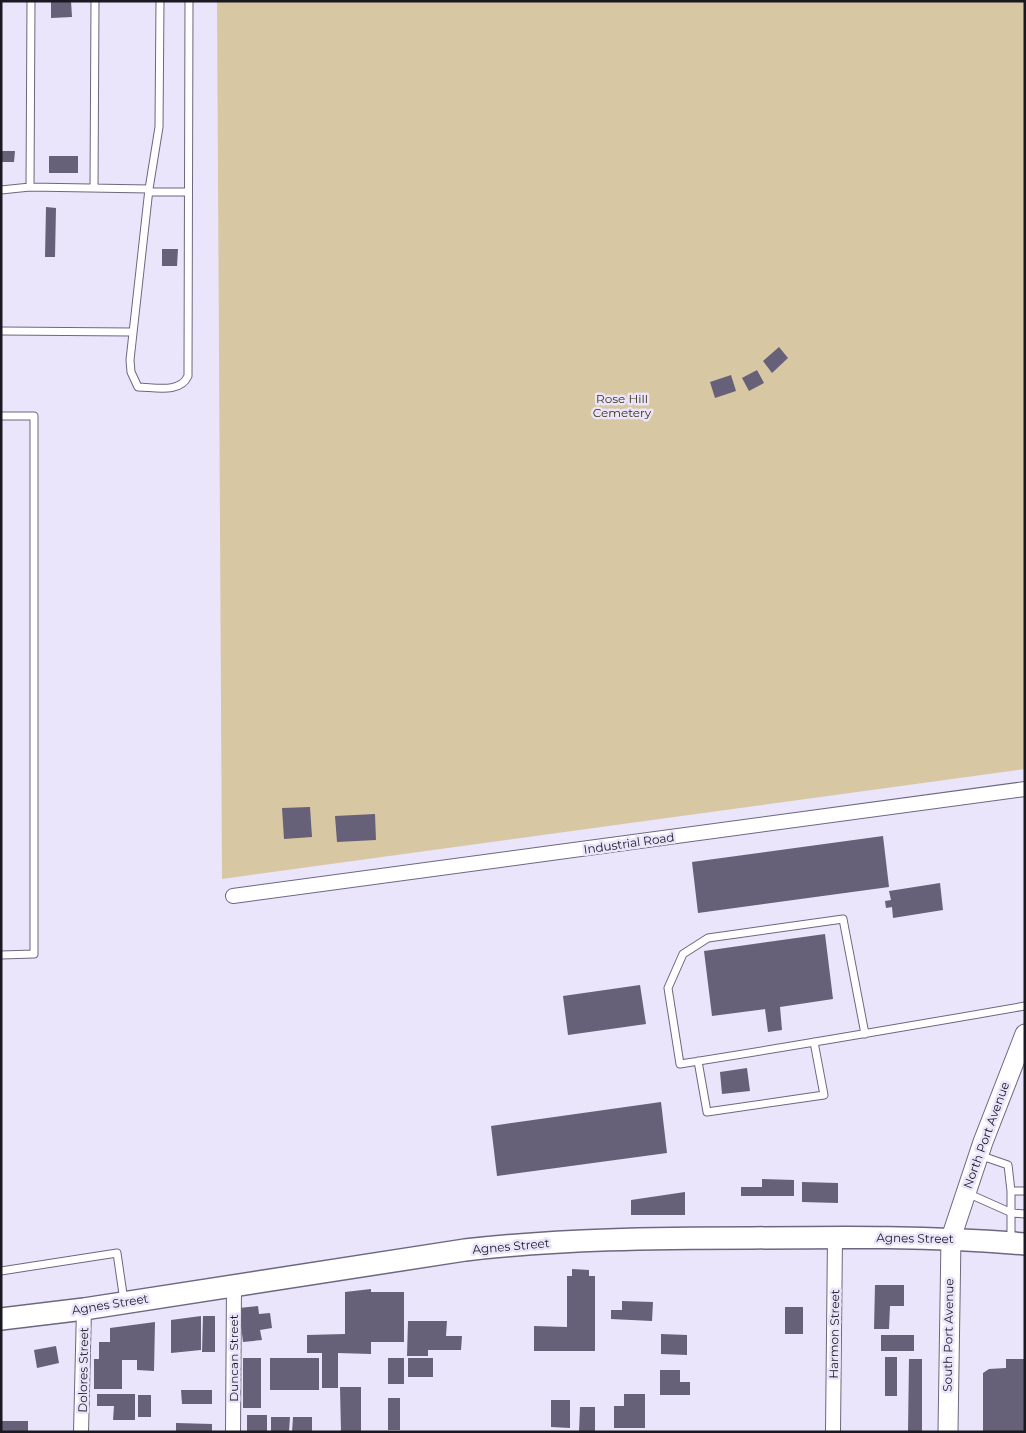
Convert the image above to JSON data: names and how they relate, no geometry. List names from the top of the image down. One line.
{"streets":{"main road":["North Port Avenue","Agnes Street","South Port Avenue"],"street":["Industrial Road","Harmon Street","Duncan Street","Dolores Street"]},"crossings":[["North Port Avenue","Agnes Street"],["North Port Avenue","South Port Avenue"],["Agnes Street","Harmon Street"],["Agnes Street","South Port Avenue"],["Agnes Street","Duncan Street"],["Agnes Street","Dolores Street"]],"parks":["Rose Hill Cemetery"]}
